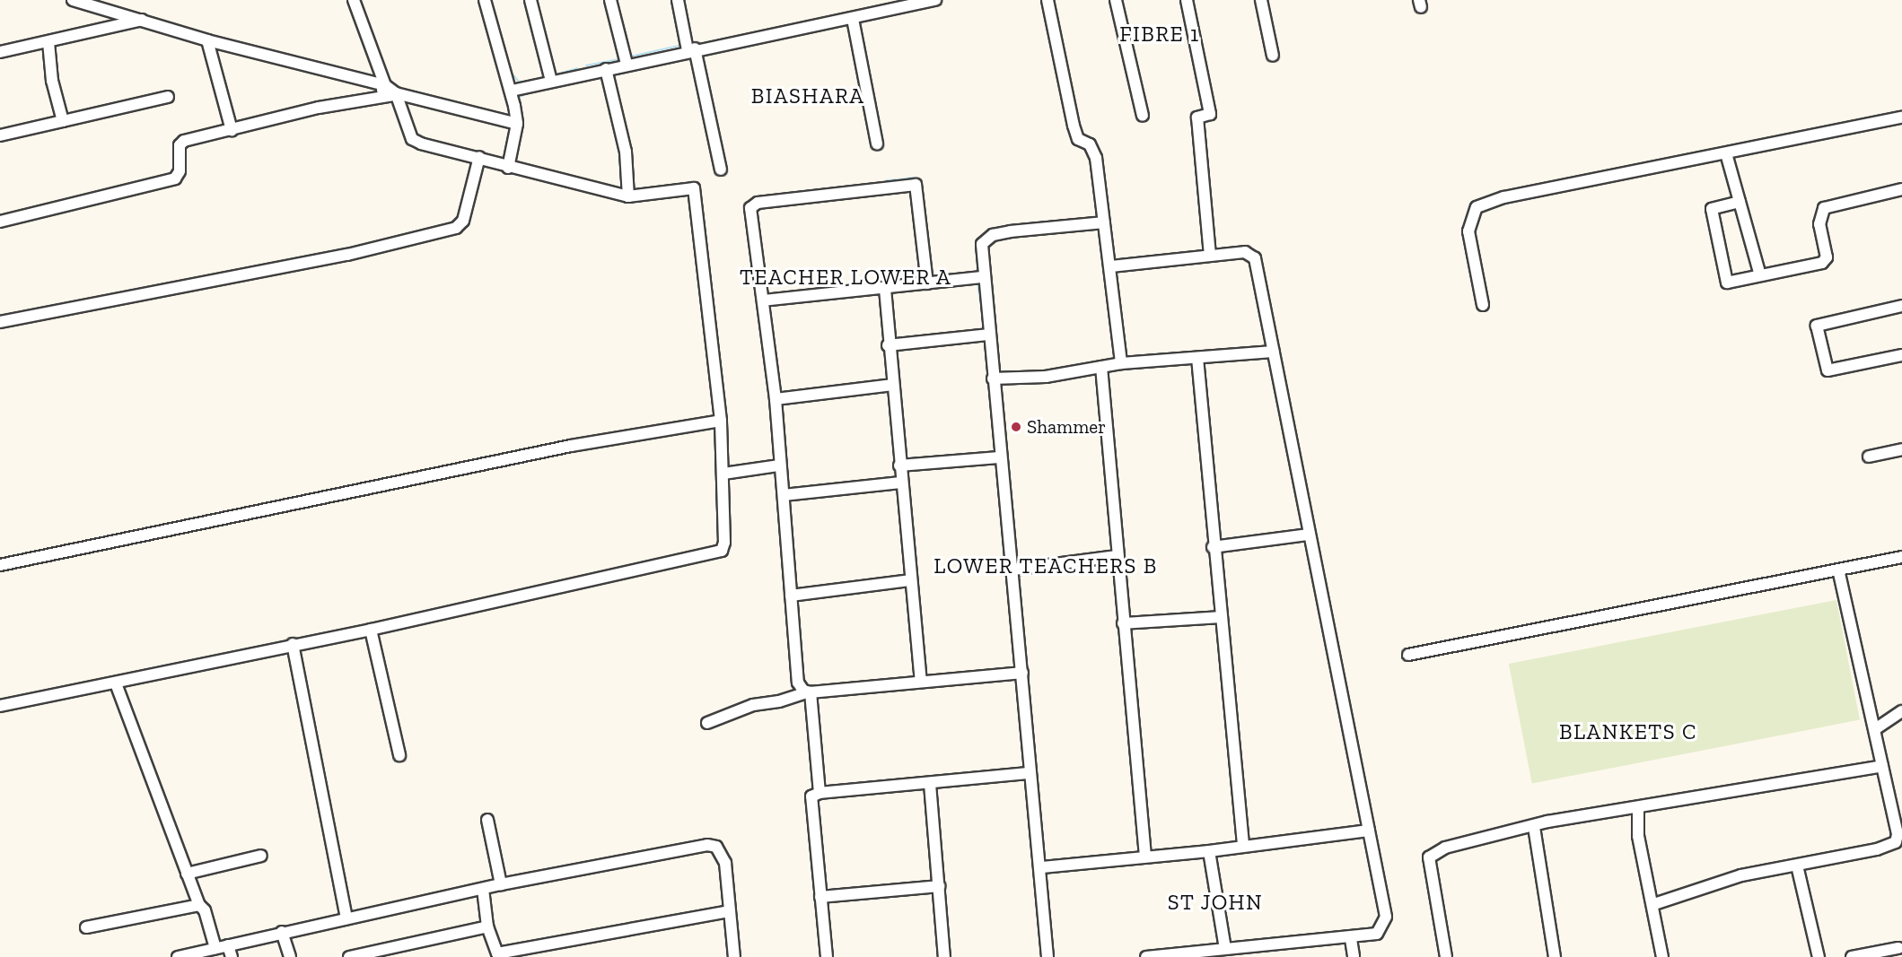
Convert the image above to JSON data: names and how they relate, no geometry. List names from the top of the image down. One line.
{"districts":["FIBRE 1","BIASHARA","TEACHER LOWER A","LOWER TEACHERS B","BLANKETS C","ST JOHN"],"places":["Shammer"]}
